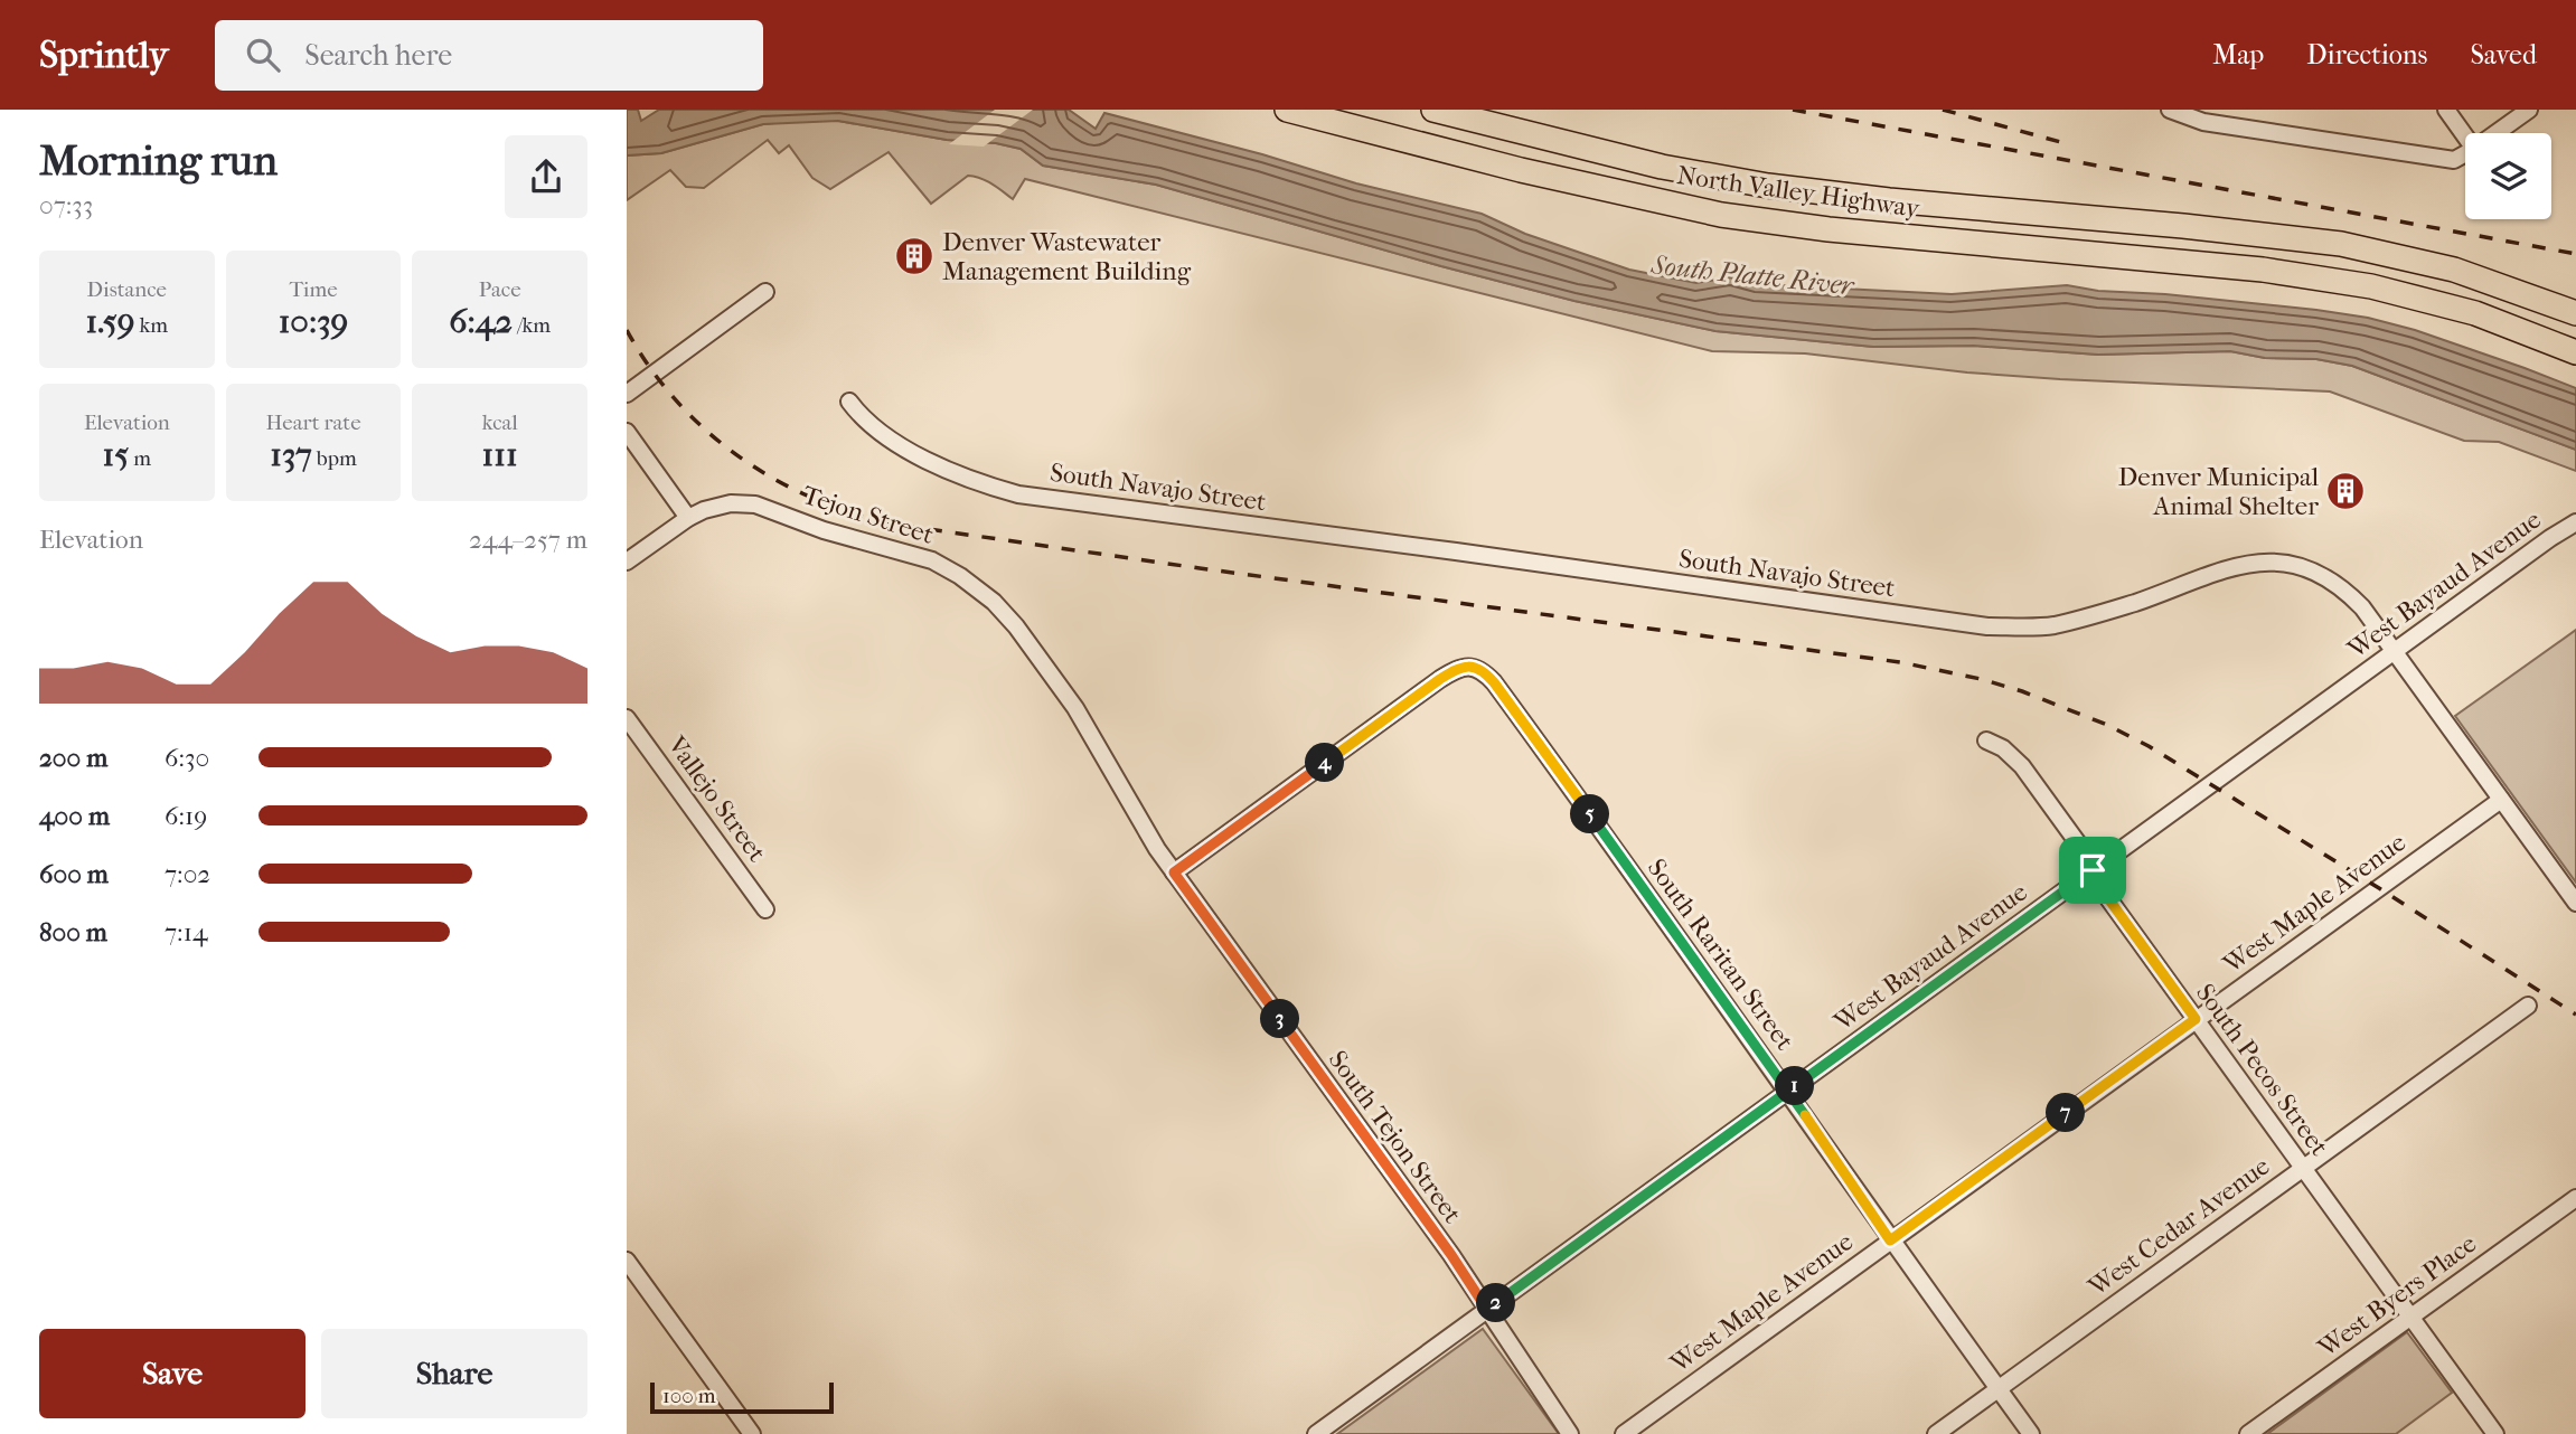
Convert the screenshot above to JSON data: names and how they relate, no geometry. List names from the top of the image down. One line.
{"streets":{"highway":["North Valley Highway"],"street":["South Navajo Street","Tejon Street","West Bayaud Avenue","Vallejo Street","West Maple Avenue","South Raritan Street","South Pecos Street","South Tejon Street","West Cedar Avenue","West Byers Place"]},"crossings":[["South Navajo Street","West Bayaud Avenue"],["South Navajo Street","West Maple Avenue"],["Tejon Street","South Raritan Street"],["Tejon Street","South Tejon Street"],["West Bayaud Avenue","South Raritan Street"],["West Bayaud Avenue","South Pecos Street"],["West Bayaud Avenue","South Tejon Street"],["West Maple Avenue","South Raritan Street"],["West Maple Avenue","South Pecos Street"],["South Raritan Street","South Tejon Street"],["South Raritan Street","West Cedar Avenue"],["South Pecos Street","West Cedar Avenue"],["South Pecos Street","West Byers Place"]],"water":["South Platte River"],"places":{"building":["Denver Wastewater Management Building","Denver Municipal Animal Shelter"]},"scale_bar":"100 m","page":{"header":"Sprintly","search":"Search here","nav":["Map","Directions","Saved"],"heading":["Morning run","07:33"],"stats":[["Distance","1.59 km"],["Time","10:39"],["Pace","6:42 /km"],["Elevation","15 m"],["Heart rate","137 bpm"],["kcal","111"]],"chart":["Elevation","244–257 m"],"list":[{"name":"200 m","note":"6:30"},{"name":"400 m","note":"6:19"},{"name":"600 m","note":"7:02"},{"name":"800 m","note":"7:14"}],"pins":["4","5","3","1","7","2"],"buttons":["Save","Share"],"scale":"100 m"}}
